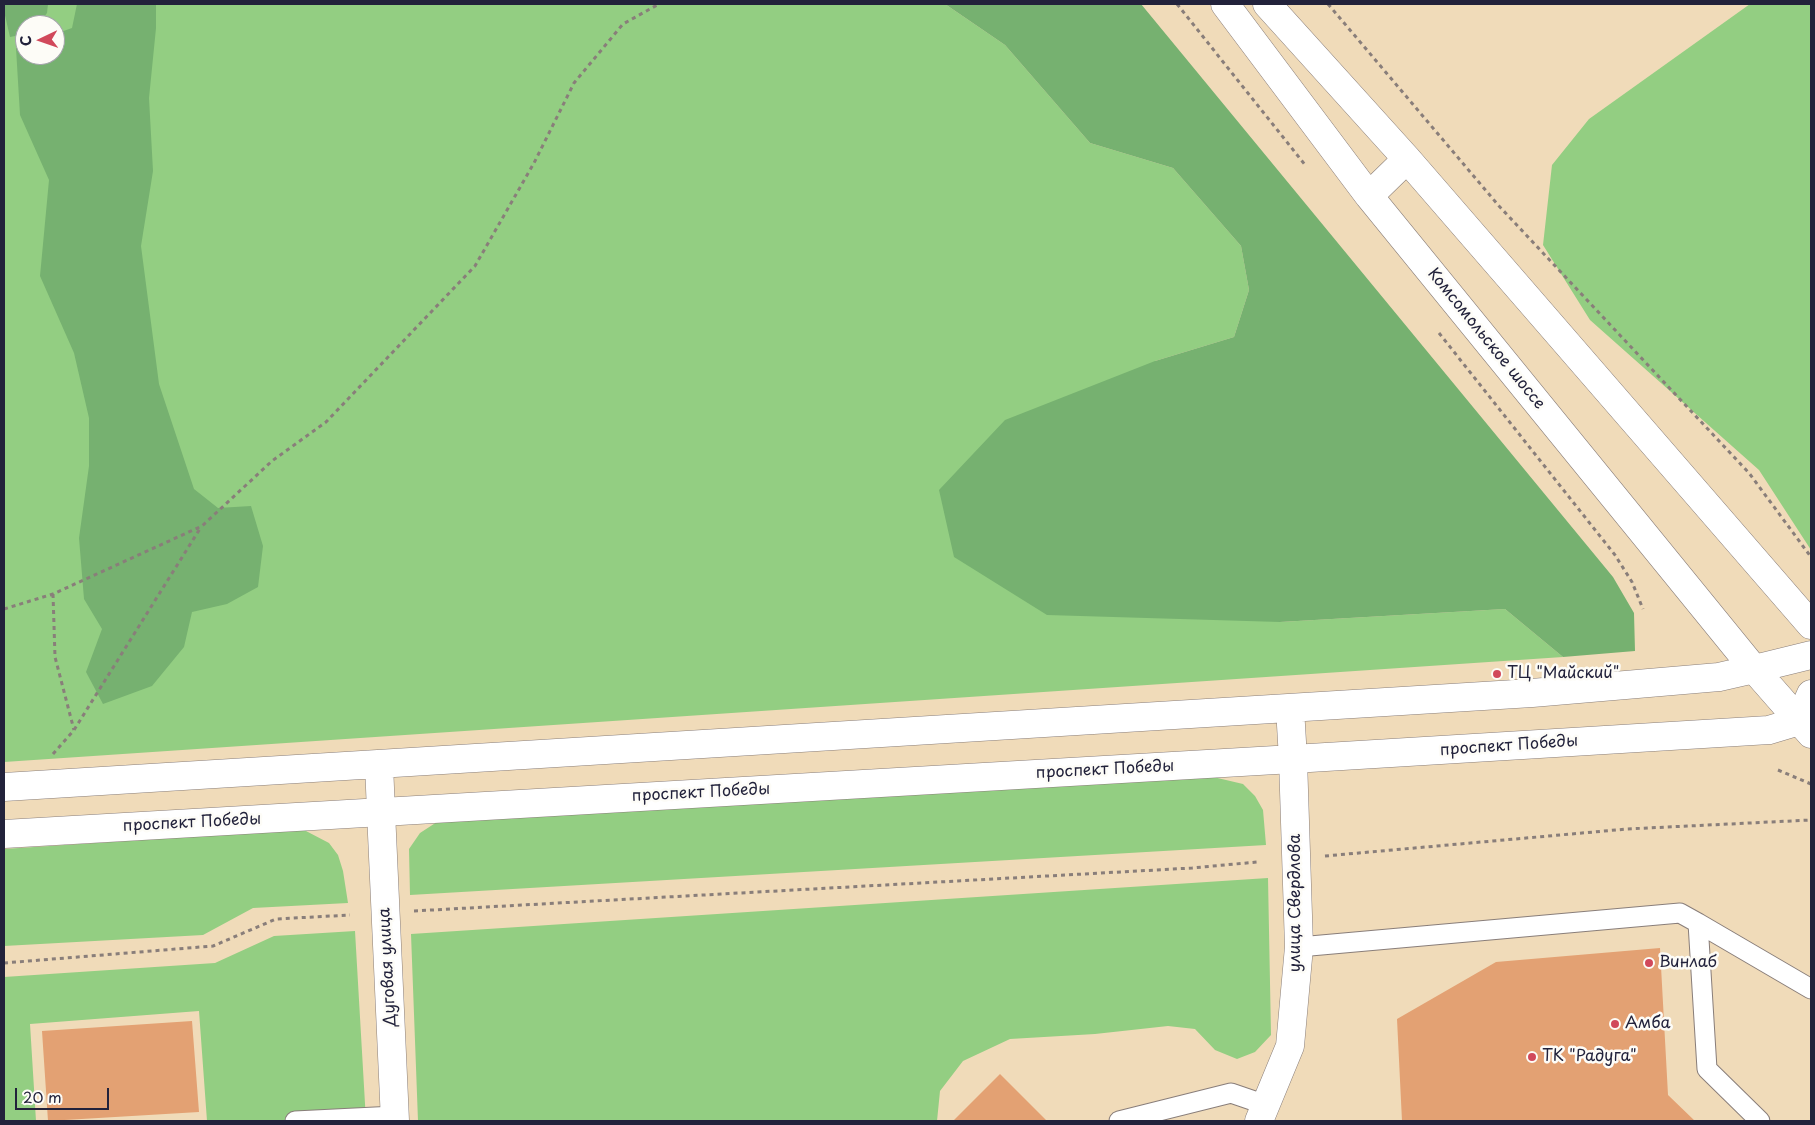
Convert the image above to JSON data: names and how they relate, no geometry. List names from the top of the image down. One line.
{"streets":{"main road":["Комсомольское шоссе","проспект Победы","улица Свердлова","Дуговая улица"]},"crossings":[["Комсомольское шоссе","проспект Победы"],["проспект Победы","улица Свердлова"],["проспект Победы","Дуговая улица"]],"places":["ТЦ \"Майский\"","Винлаб","Амба","ТК \"Радуга\""],"scale_bar":"20 m","north":"left"}
